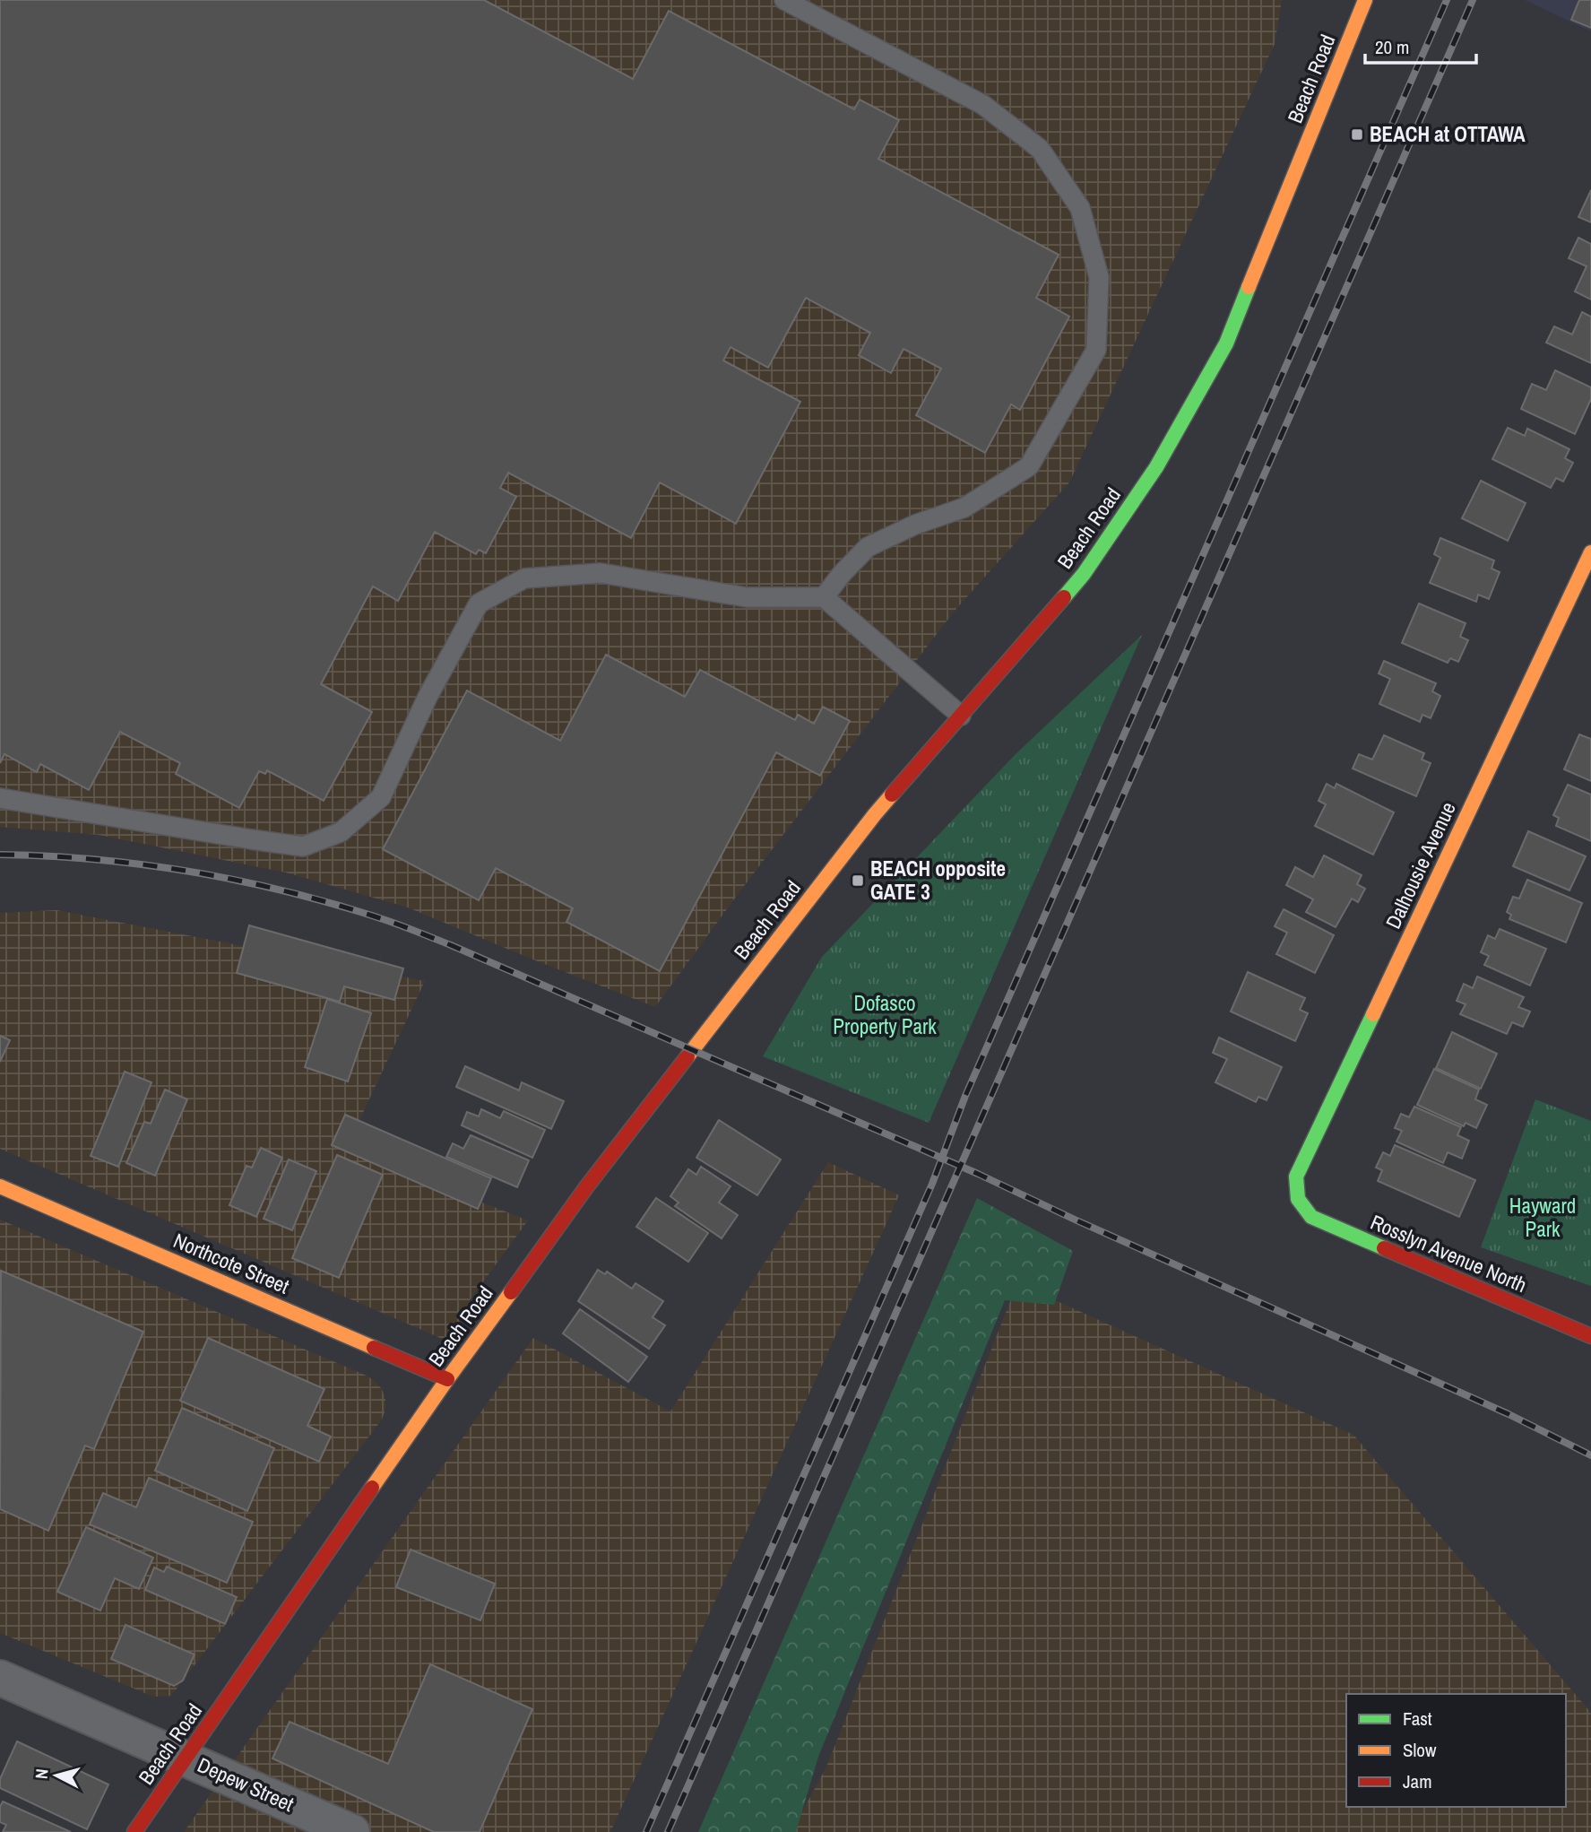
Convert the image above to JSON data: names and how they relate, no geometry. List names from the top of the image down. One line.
{"streets":{"street":["Beach Road","Dalhousie Avenue","Rosslyn Avenue North","Northcote Street","Depew Street"]},"crossings":[["Beach Road","Northcote Street"],["Beach Road","Depew Street"],["Dalhousie Avenue","Rosslyn Avenue North"]],"parks":["Dofasco Property Park","Hayward Park"],"places":{"transit":["BEACH at OTTAWA","BEACH opposite GATE 3"]},"legend":["Fast","Slow","Jam"],"scale_bar":"20 m","north":"left"}
